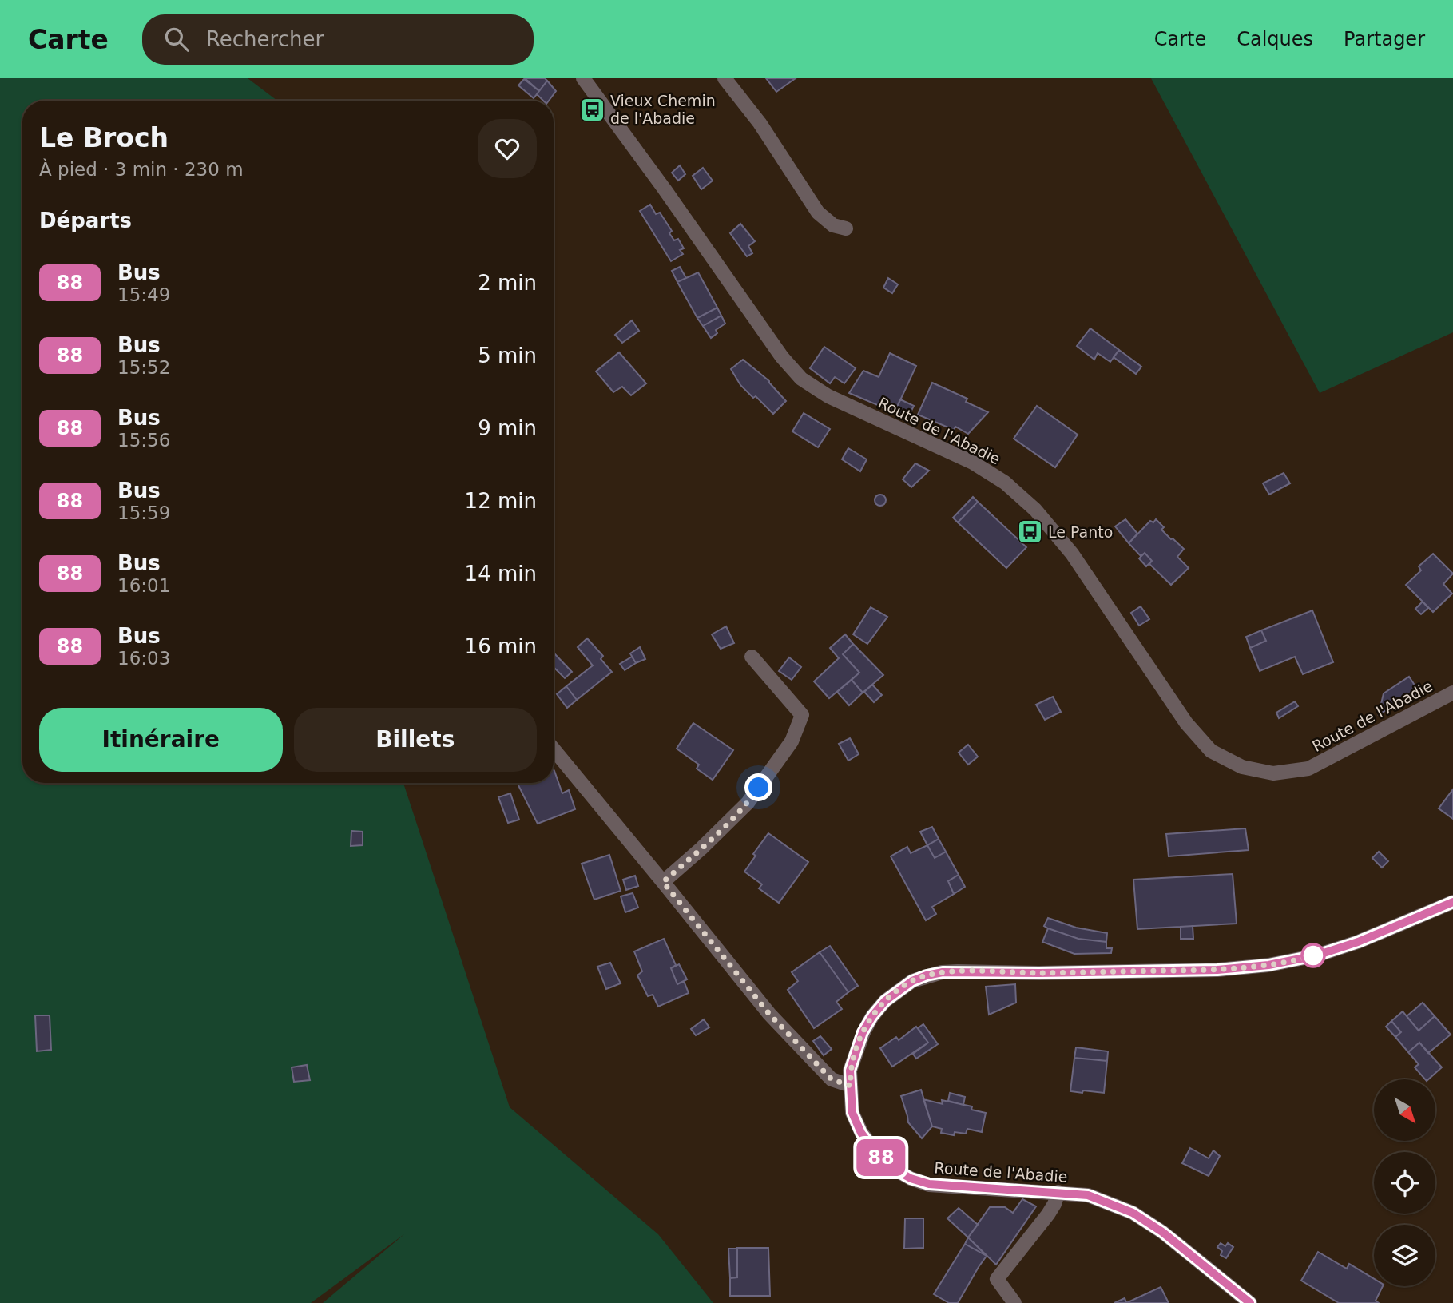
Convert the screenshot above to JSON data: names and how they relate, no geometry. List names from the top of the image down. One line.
{"streets":{"street":["Route de l'Abadie"]},"places":{"bus stop":["Vieux Chemin de l'Abadie","Le Panto"]},"lines":["bus line 88"],"north":"bottom right","page":{"header":"Carte","search":"Rechercher","nav":["Carte","Calques","Partager"],"on_map":"88","heading":[["Le Broch","À pied · 3 min · 230 m"],"Départs"],"list":[{"mark":"88","name":"Bus","note":"15:49","value":"2 min"},{"mark":"88","name":"Bus","note":"15:52","value":"5 min"},{"mark":"88","name":"Bus","note":"15:56","value":"9 min"},{"mark":"88","name":"Bus","note":"15:59","value":"12 min"},{"mark":"88","name":"Bus","note":"16:01","value":"14 min"},{"mark":"88","name":"Bus","note":"16:03","value":"16 min"}],"buttons":["Itinéraire","Billets"]}}
